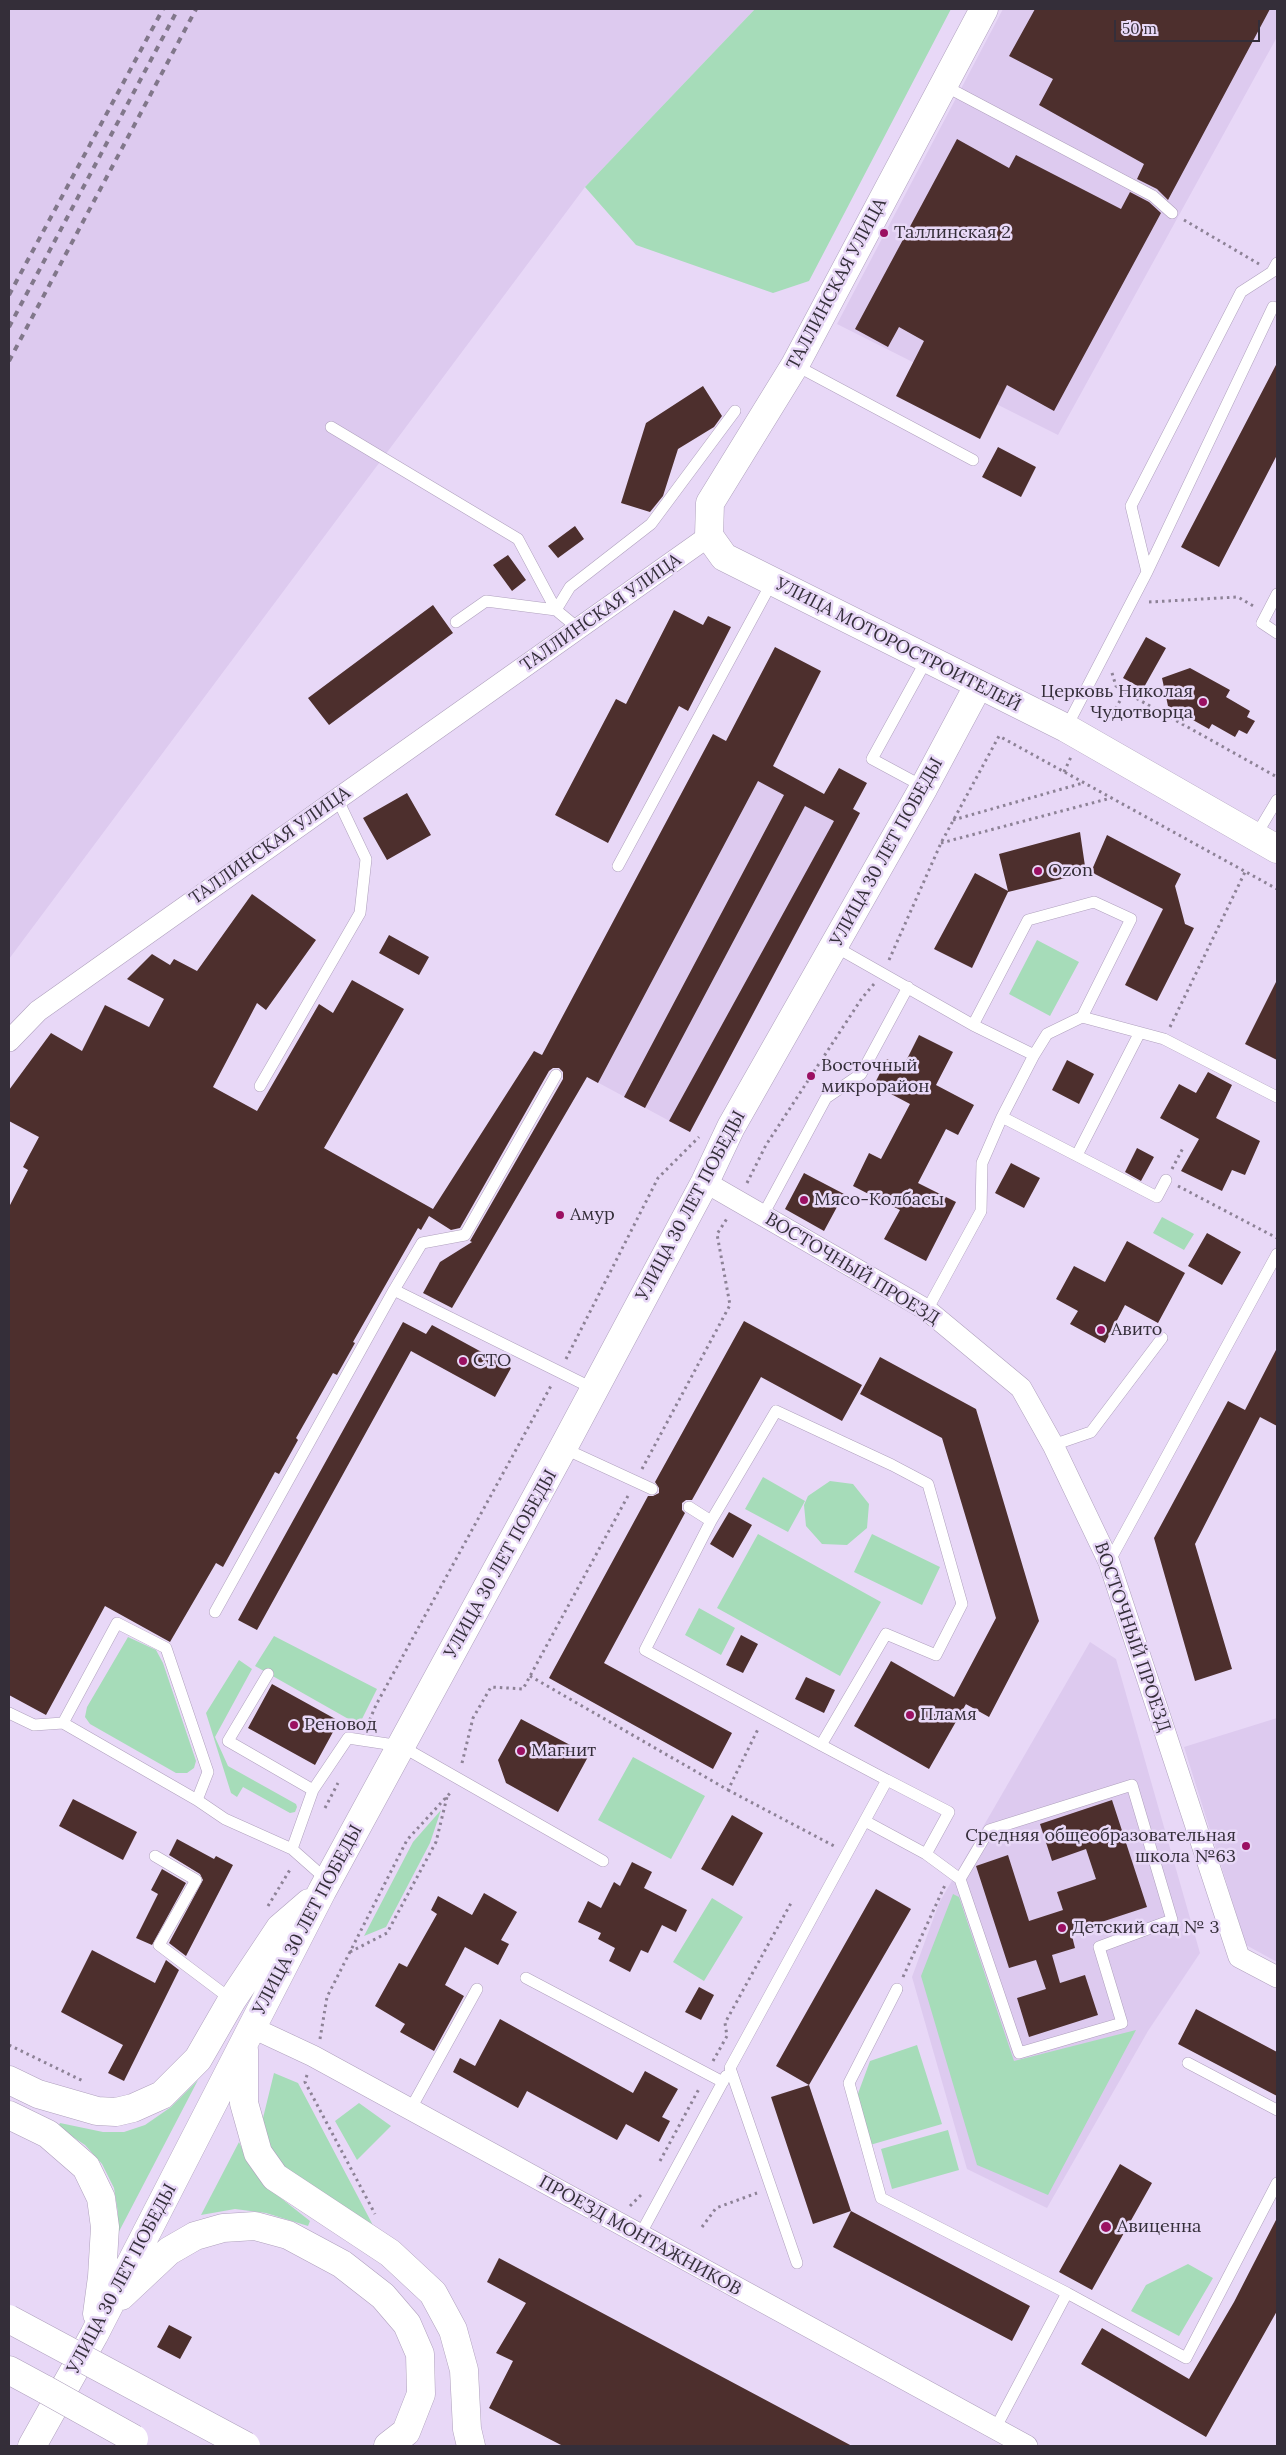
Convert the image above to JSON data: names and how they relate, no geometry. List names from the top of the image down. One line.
{"streets":{"street":["ТАЛЛИНСКАЯ УЛИЦА","УЛИЦА МОТОРОСТРОИТЕЛЕЙ","УЛИЦА 30 ЛЕТ ПОБЕДЫ","ВОСТОЧНЫЙ ПРОЕЗД","ПРОЕЗД МОНТАЖНИКОВ"]},"crossings":[["ТАЛЛИНСКАЯ УЛИЦА","УЛИЦА МОТОРОСТРОИТЕЛЕЙ"],["УЛИЦА МОТОРОСТРОИТЕЛЕЙ","УЛИЦА 30 ЛЕТ ПОБЕДЫ"],["УЛИЦА 30 ЛЕТ ПОБЕДЫ","ВОСТОЧНЫЙ ПРОЕЗД"],["УЛИЦА 30 ЛЕТ ПОБЕДЫ","ПРОЕЗД МОНТАЖНИКОВ"]],"places":["Таллинская 2","Церковь Николая Чудотворца","Ozon","Восточный микрорайон","Мясо-Колбасы","Амур","Авито","СТО","Пламя","Реновод","Магнит","Средняя общеобразовательная школа №63","Детский сад № 3","Авиценна"],"scale_bar":"50 m"}
